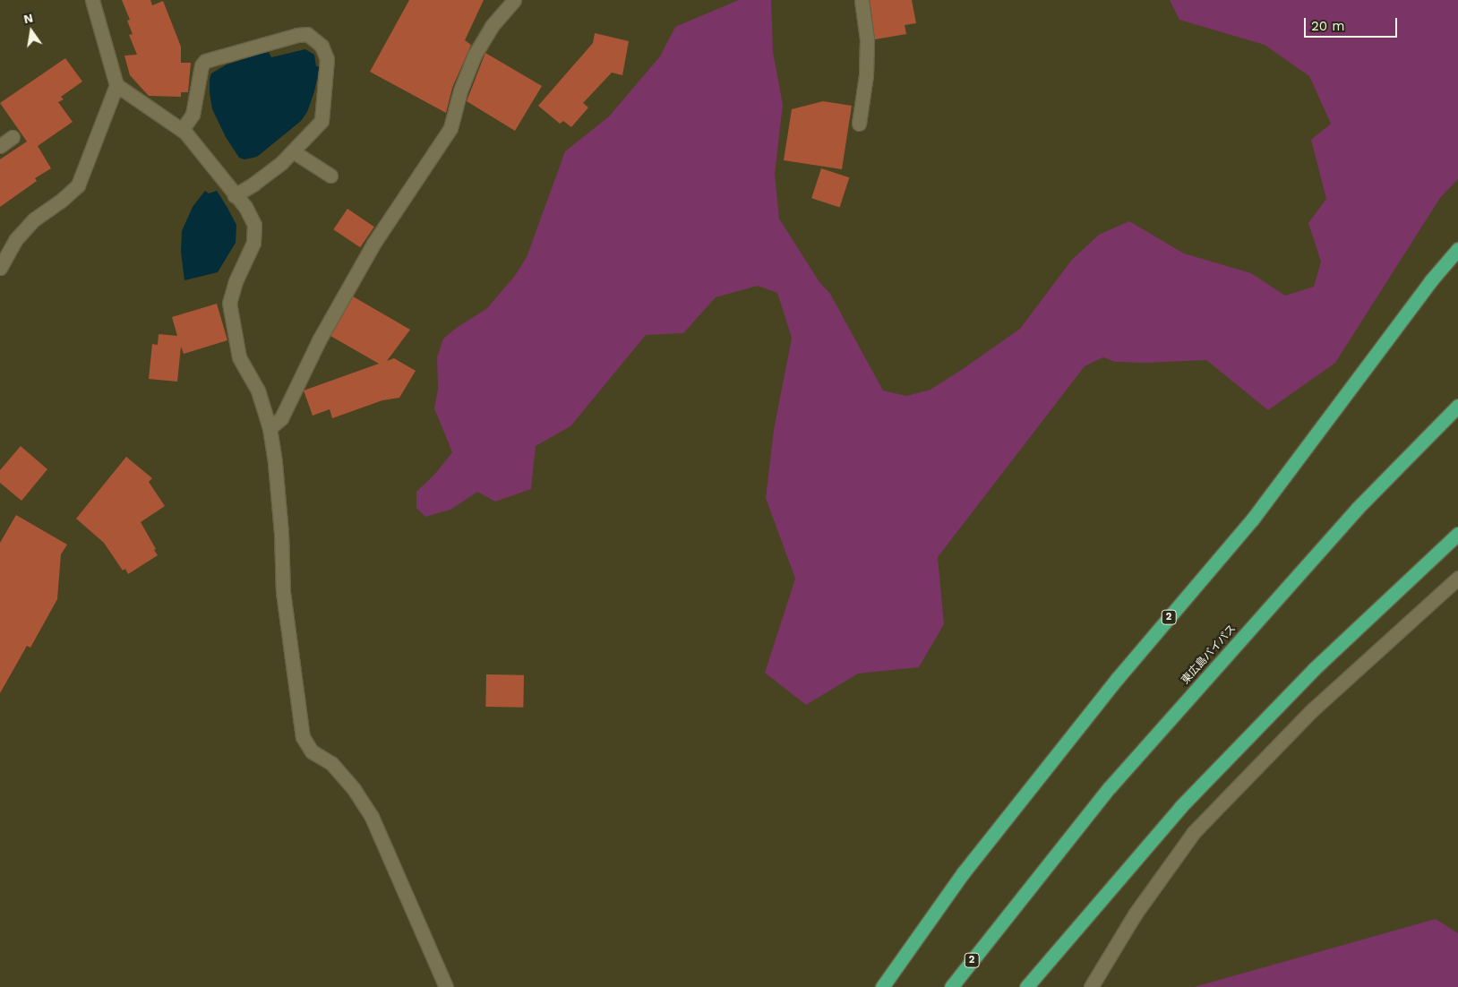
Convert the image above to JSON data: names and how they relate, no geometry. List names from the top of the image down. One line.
{"streets":{"highway":["2","東広島バイパス"]},"scale_bar":"20 m","north":"top"}
